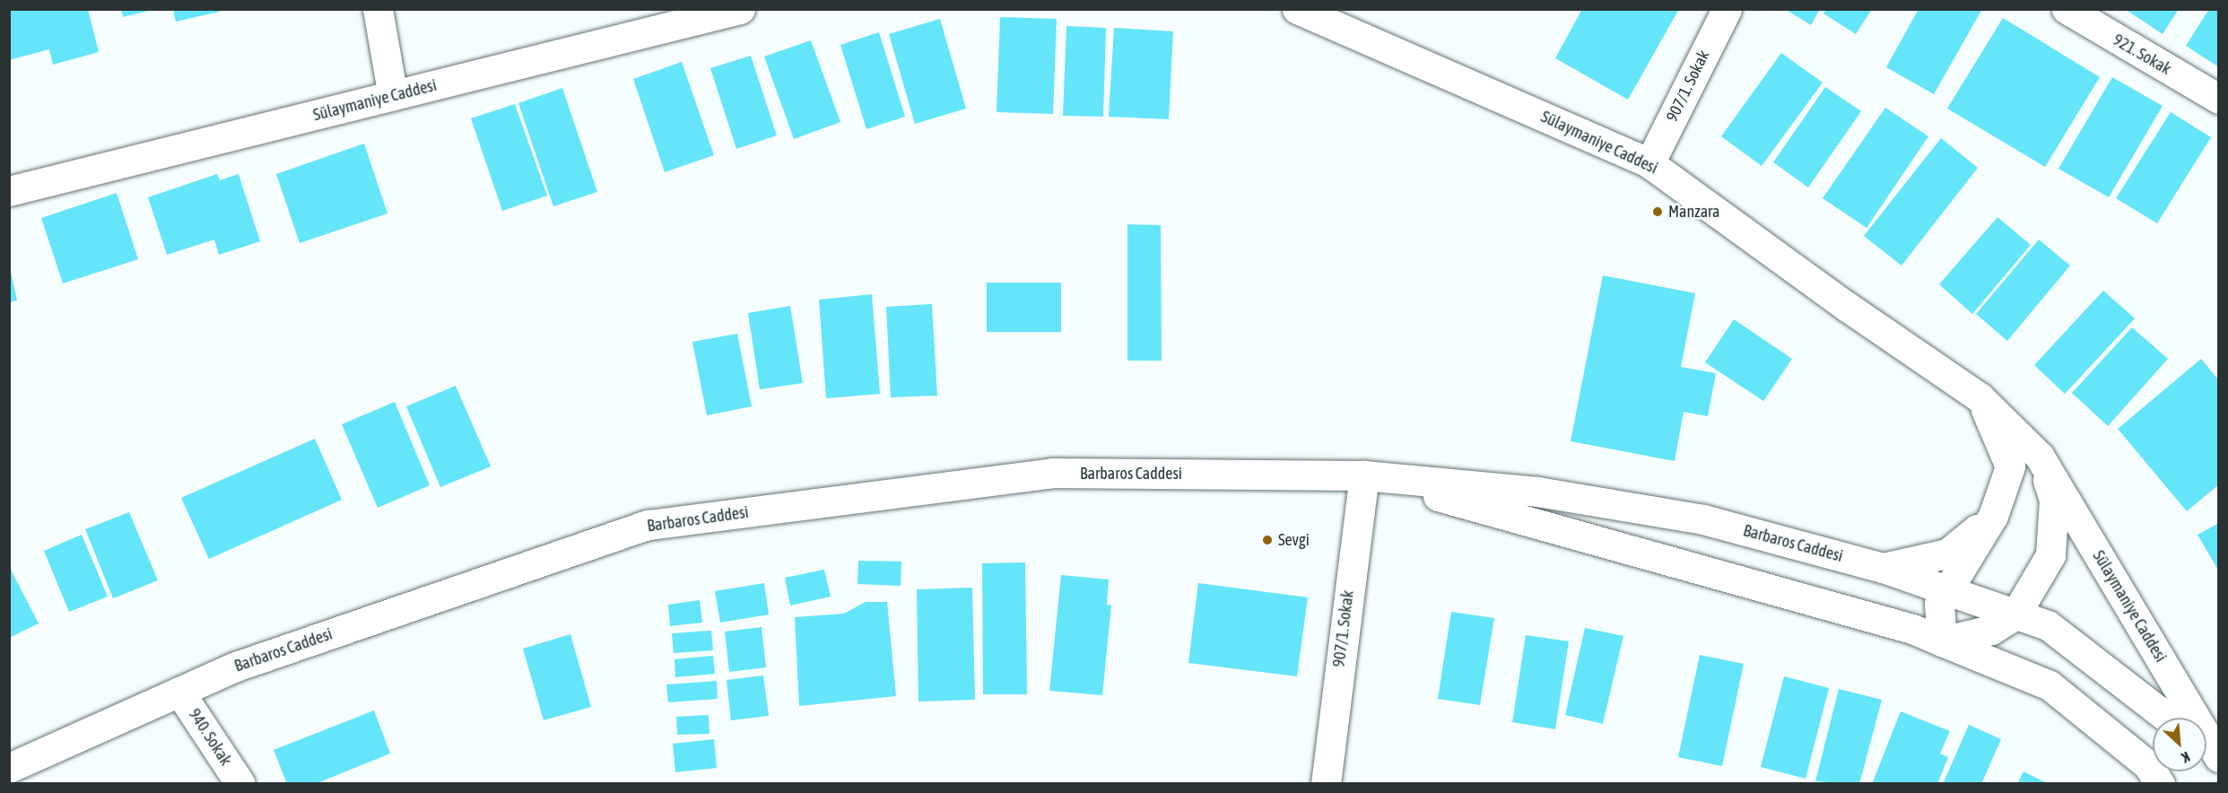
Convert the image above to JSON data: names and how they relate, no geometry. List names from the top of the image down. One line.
{"streets":{"street":["921. Sokak","907/1. Sokak","Sülaymaniye Caddesi","Barbaros Caddesi","940. Sokak"]},"crossings":[["907/1. Sokak","Sülaymaniye Caddesi"],["907/1. Sokak","Barbaros Caddesi"],["Sülaymaniye Caddesi","Barbaros Caddesi"],["Barbaros Caddesi","940. Sokak"]],"places":["Manzara","Sevgi"],"north":"bottom right"}
